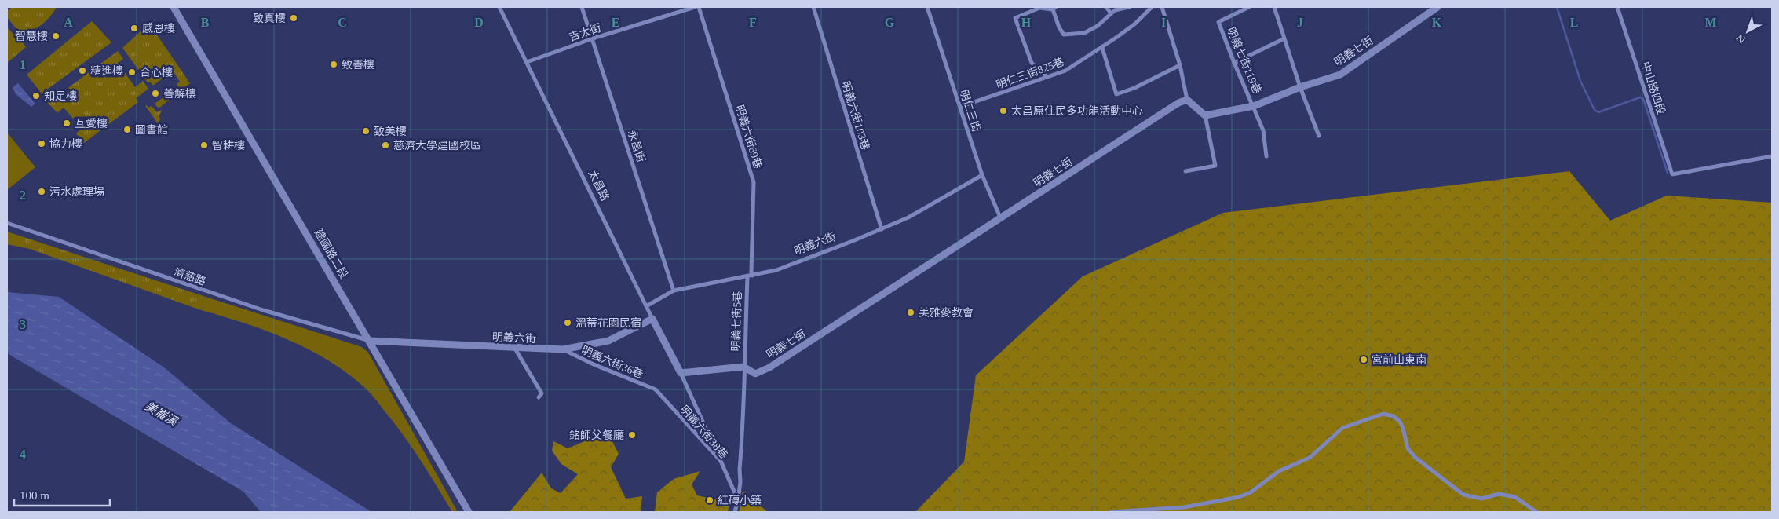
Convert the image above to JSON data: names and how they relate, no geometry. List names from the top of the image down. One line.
{"streets":{"street":["吉太街","明義七街","明義七街119巷","明仁三街825巷","中山路四段","明仁三街","明義六街103巷","明義六街69巷","永昌街","太昌路","明義六街","建國路二段","濟慈路","明義七街5巷","明義六街36巷","明義六街38巷"]},"crossings":[["吉太街","永昌街"],["吉太街","太昌路"],["明義七街","明義七街119巷"],["明義七街","明仁三街"],["明義七街","太昌路"],["明義七街","明義七街5巷"],["明仁三街825巷","明仁三街"],["明仁三街","明義六街"],["明義六街103巷","明義六街"],["明義六街69巷","明義六街"],["永昌街","明義六街"],["太昌路","明義六街"],["明義六街","建國路二段"],["明義六街","濟慈路"],["明義六街","明義七街5巷"],["明義六街","明義六街36巷"],["建國路二段","濟慈路"],["明義七街5巷","明義六街38巷"],["明義六街36巷","明義六街38巷"]],"water":["美崙溪"],"places":["致真樓","感恩樓","智慧樓","致善樓","精進樓","合心樓","善解樓","知足樓","太昌原住民多功能活動中心","互愛樓","圖書館","致美樓","協力樓","智耕樓","慈濟大學建國校區","污水處理場","美雅麥教會","溫蒂花園民宿","宮前山東南","銘師父餐廳","紅磚小築"],"scale_bar":"100 m","north":"bottom left","grid":{"columns":["A","B","C","D","E","F","G","H","I","J","K","L","M"],"rows":["1","2","3","4"]}}
